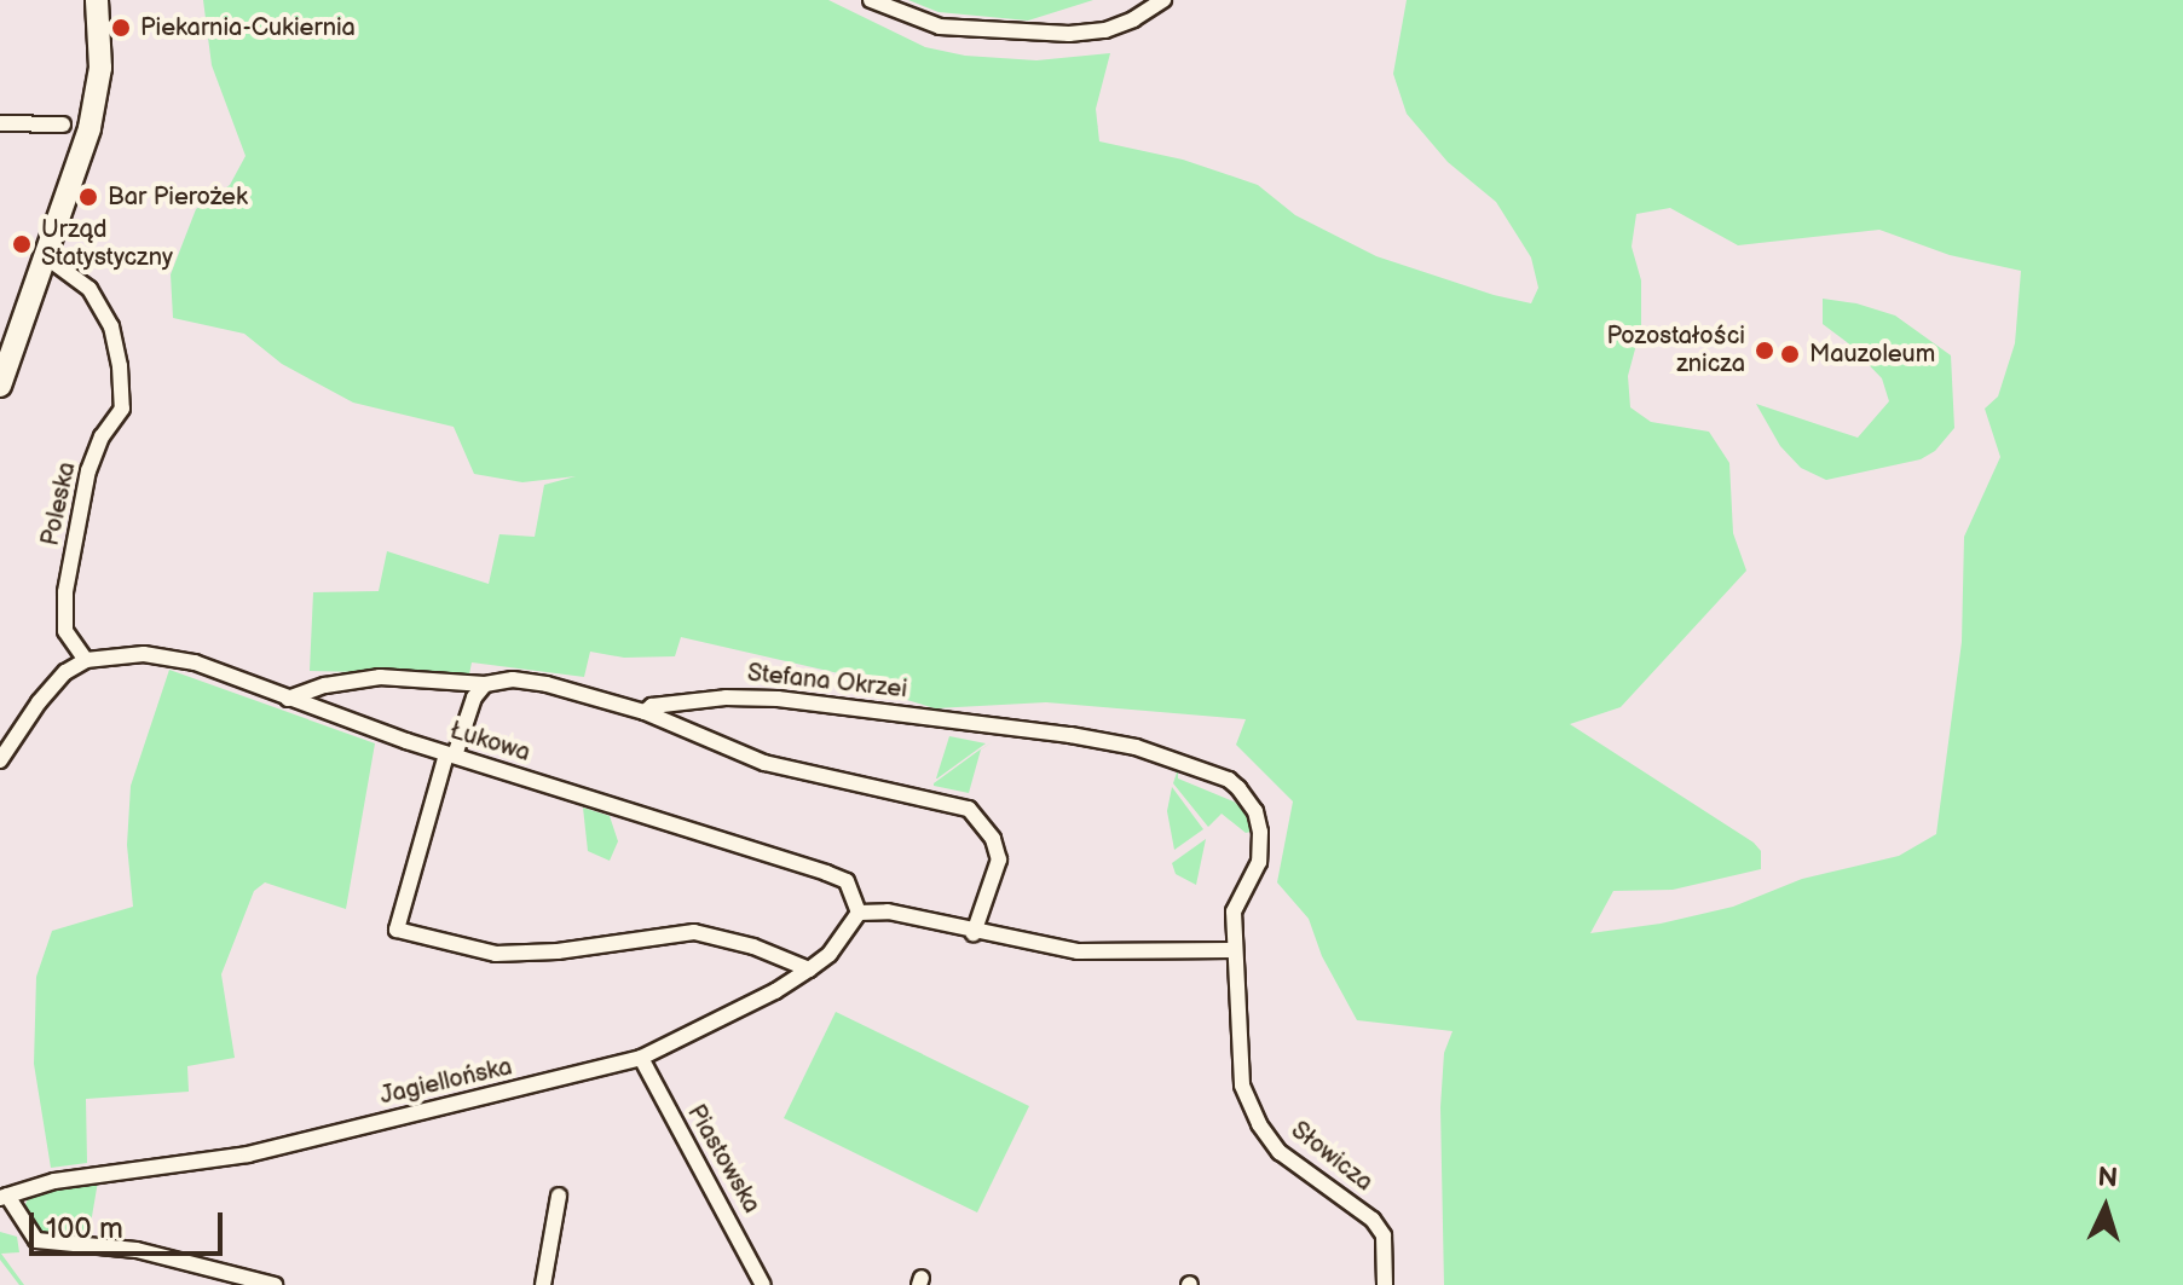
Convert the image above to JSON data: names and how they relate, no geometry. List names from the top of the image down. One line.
{"streets":{"street":["Poleska","Stefana Okrzei","Łukowa","Jagiellońska","Słowicza","Piastowska"]},"crossings":[["Poleska","Łukowa"],["Stefana Okrzei","Słowicza"],["Łukowa","Jagiellońska"],["Jagiellońska","Piastowska"]],"places":["Piekarnia-Cukiernia","Bar Pierożek","Urząd Statystyczny","Pozostałości znicza","Mauzoleum"],"scale_bar":"100 m","north":"top"}
